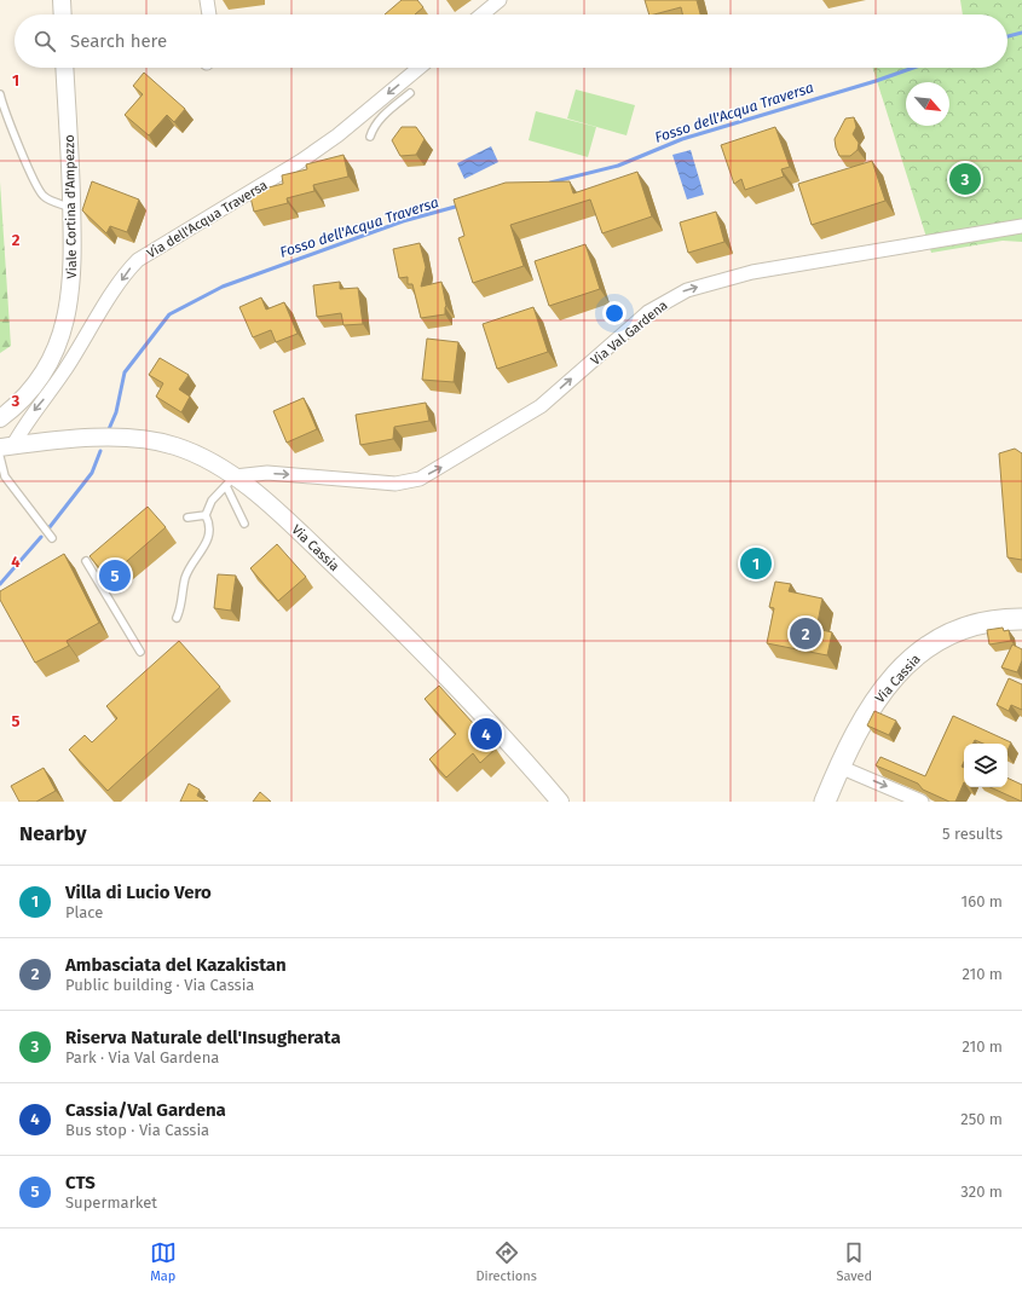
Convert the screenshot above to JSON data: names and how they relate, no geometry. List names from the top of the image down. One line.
{"streets":{"main road":["Via Cassia"],"street":["Viale Cortina d'Ampezzo","Via dell'Acqua Traversa","Via Val Gardena"]},"crossings":[["Via dell'Acqua Traversa","Via Cassia"],["Via Val Gardena","Via Cassia"]],"one_way":["Via dell'Acqua Traversa","Via Val Gardena"],"water":["Fosso dell'Acqua Traversa"],"north":"bottom right","page":{"search":"Search here","pins":["3","1","5","2","4"],"heading":["Nearby","5 results"],"list":[{"mark":"1","name":"Villa di Lucio Vero","note":"Place","value":"160 m"},{"mark":"2","name":"Ambasciata del Kazakistan","note":"Public building · Via Cassia","value":"210 m"},{"mark":"3","name":"Riserva Naturale dell'Insugherata","note":"Park · Via Val Gardena","value":"210 m"},{"mark":"4","name":"Cassia/Val Gardena","note":"Bus stop · Via Cassia","value":"250 m"},{"mark":"5","name":"CTS","note":"Supermarket","value":"320 m"}],"nav":["Map","Directions","Saved"]},"grid":{"rows":["1","2","3","4","5"]}}
